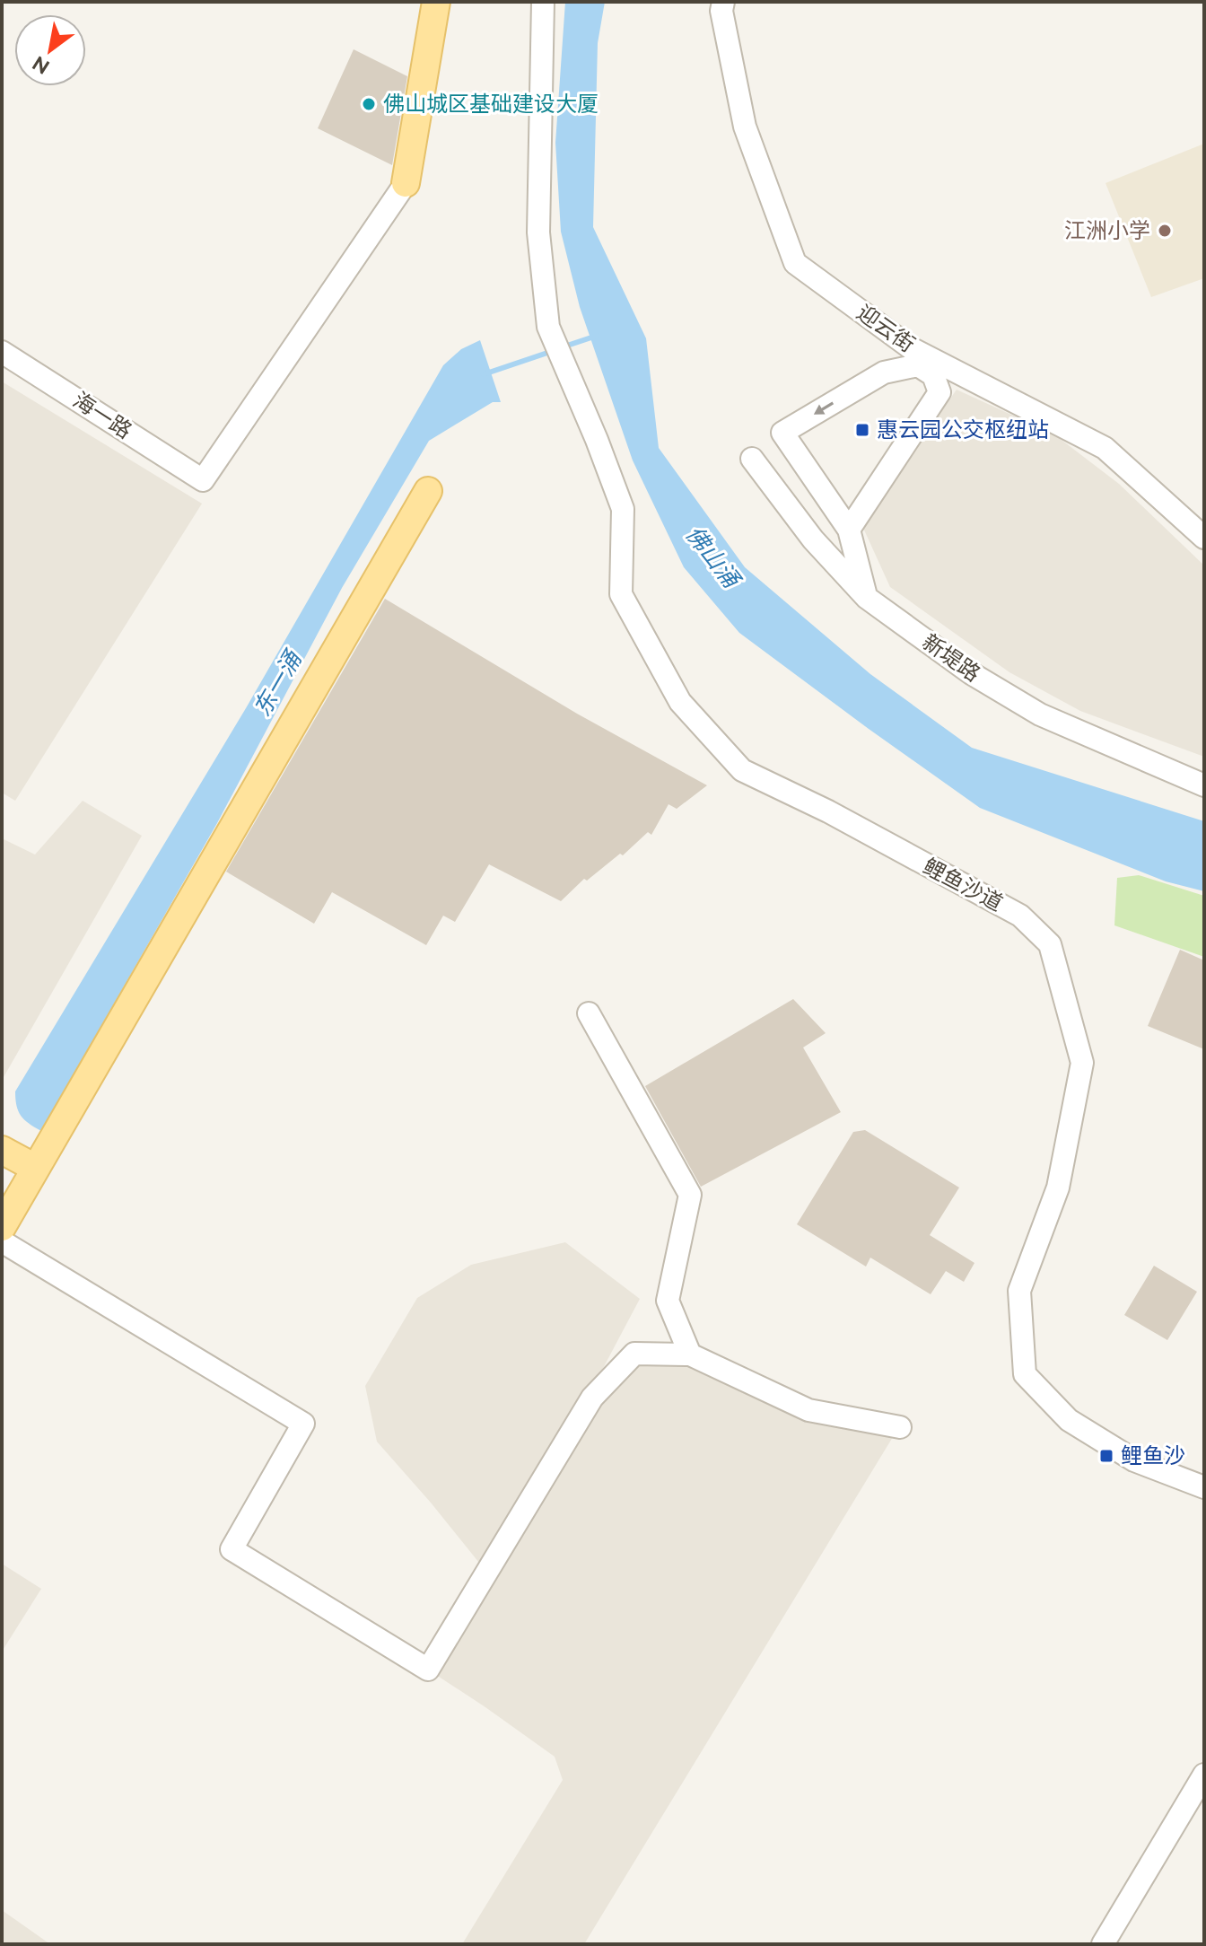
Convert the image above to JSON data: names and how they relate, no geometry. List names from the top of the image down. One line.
{"streets":{"street":["迎云街","海一路","新堤路","鲤鱼沙道"]},"water":["佛山涌","东一涌"],"places":{"other":["佛山城区基础建设大厦","江洲小学"],"transit":["惠云园公交枢纽站","鲤鱼沙"]},"north":"bottom left"}
